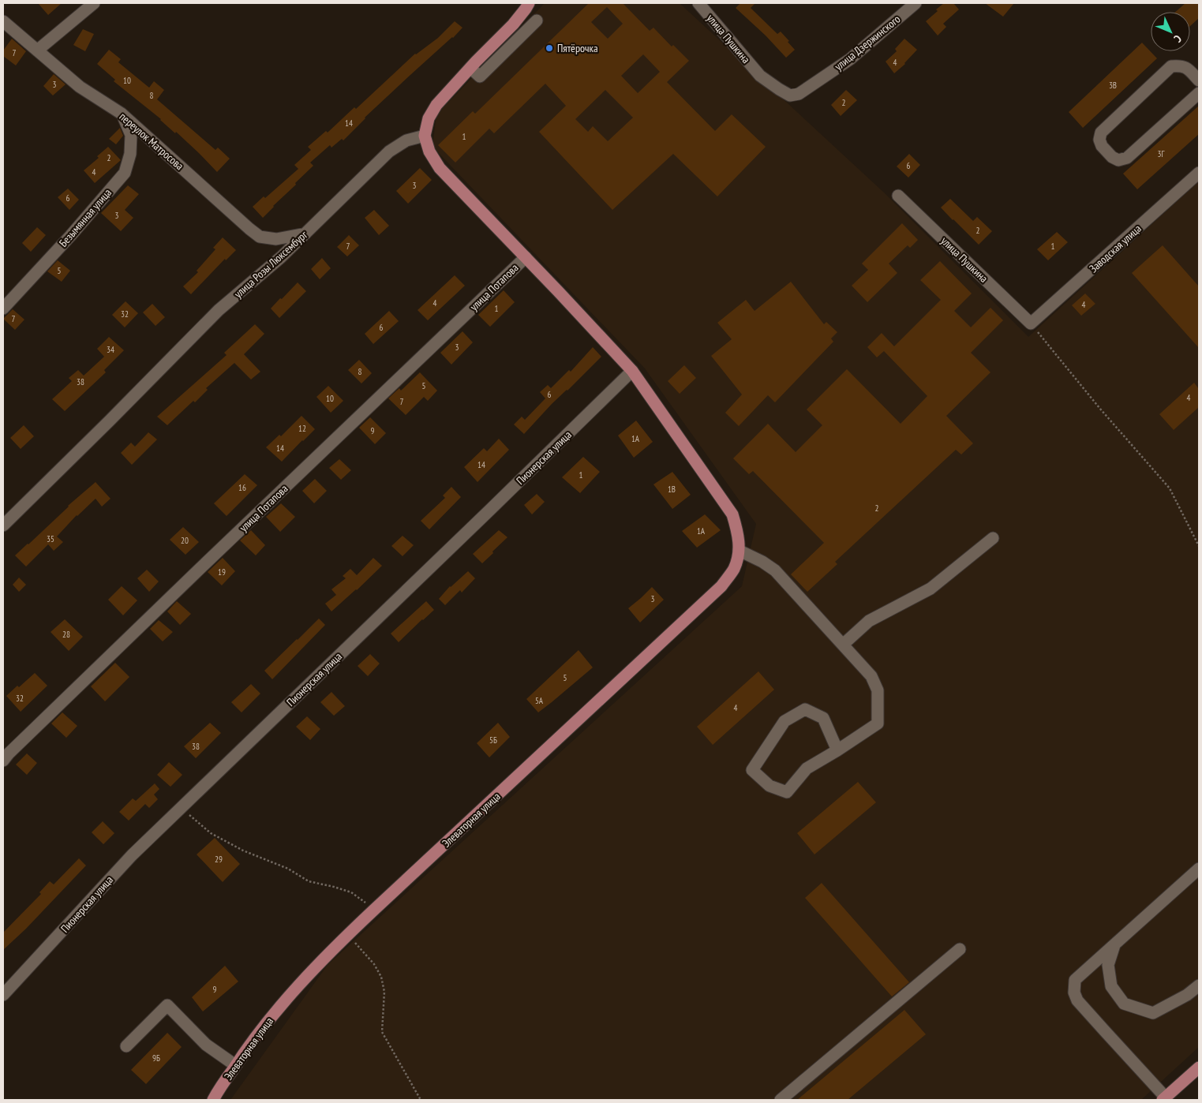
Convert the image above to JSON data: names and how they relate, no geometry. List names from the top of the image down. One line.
{"streets":{"main road":["Элеваторная улица"],"street":["улица Пушкина","улица Дзержинского","переулок Матросова","Безымянная улица","Заводская улица","улица Розы Люксембург","улица Потапова","Пионерская улица"]},"crossings":[["улица Пушкина","улица Дзержинского"],["улица Пушкина","Заводская улица"],["переулок Матросова","Безымянная улица"],["переулок Матросова","улица Розы Люксембург"]],"places":["Пятёрочка"],"house_numbers":["7","4","10","3","3В","8","2","14","1","3Г","2","6","4","3","6","3","2","7","1","5","4","4","1","32","7","6","3","34","8","38","5","6","4","10","7","12","9","1А","14","14","1","16","1В","2","1А","35","20","19","3","28","5","32","5А","4","5Б","38","29","9","9Б"],"north":"bottom right"}
